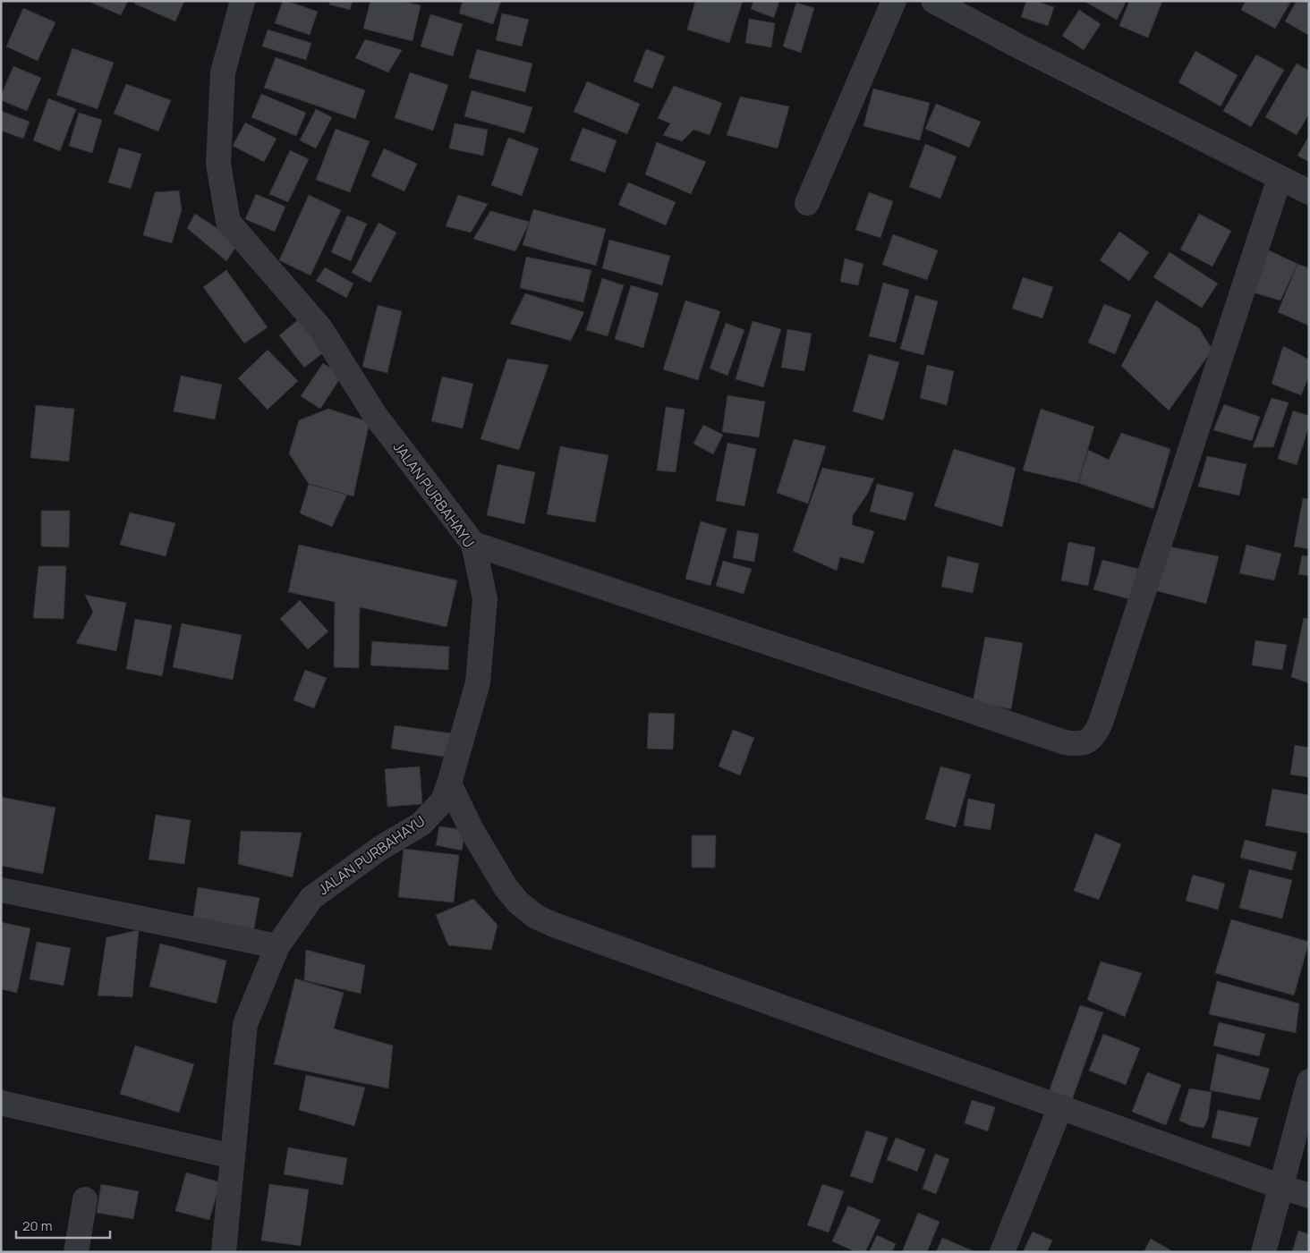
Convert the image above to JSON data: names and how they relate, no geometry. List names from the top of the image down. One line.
{"streets":{"street":["JALAN PURBAHAYU"]},"scale_bar":"20 m"}
